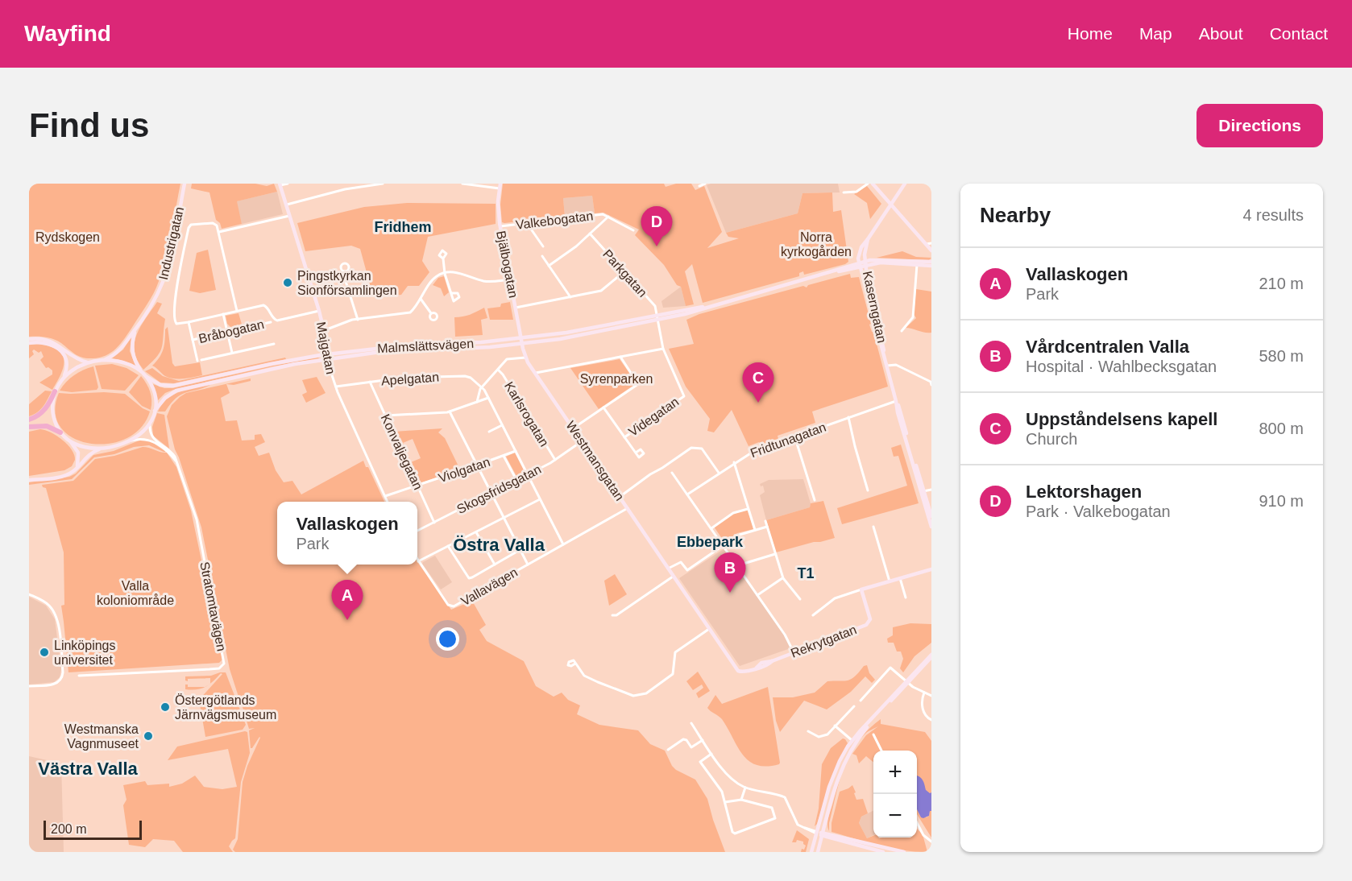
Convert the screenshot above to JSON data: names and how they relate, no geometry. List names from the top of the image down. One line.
{"streets":{"main road":["Industrigatan","Bjälbogatan","Kaserngatan","Malmslättsvägen","Majgatan","Westmansgatan","Rekrytgatan"],"street":["Valkebogatan","Parkgatan","Bråbogatan","Apelgatan","Karlsrogatan","Videgatan","Fridtunagatan","Konvaljegatan","Violgatan","Skogsfridsgatan","Vallavägen","Stratomtavägen"]},"crossings":[["Valkebogatan","Bjälbogatan"],["Industrigatan","Malmslättsvägen"],["Industrigatan","Stratomtavägen"],["Bjälbogatan","Malmslättsvägen"],["Bjälbogatan","Westmansgatan"],["Parkgatan","Malmslättsvägen"],["Parkgatan","Videgatan"],["Kaserngatan","Malmslättsvägen"],["Kaserngatan","Fridtunagatan"],["Malmslättsvägen","Majgatan"],["Malmslättsvägen","Videgatan"],["Malmslättsvägen","Westmansgatan"],["Malmslättsvägen","Stratomtavägen"],["Majgatan","Apelgatan"],["Majgatan","Violgatan"],["Apelgatan","Konvaljegatan"],["Karlsrogatan","Skogsfridsgatan"],["Konvaljegatan","Violgatan"],["Konvaljegatan","Skogsfridsgatan"],["Westmansgatan","Skogsfridsgatan"],["Westmansgatan","Vallavägen"],["Westmansgatan","Rekrytgatan"]],"districts":["Fridhem","Ebbepark","Östra Valla","T1","Västra Valla"],"parks":["Rydskogen","Norra kyrkogården","Syrenparken","Valla koloniområde"],"places":["Pingstkyrkan Sionförsamlingen","Linköpings universitet","Östergötlands Järnvägsmuseum","Westmanska Vagnmuseet"],"scale_bar":"200 m","page":{"header":"Wayfind","nav":["Home","Map","About","Contact"],"buttons":"Directions","title":"Find us","heading":["Nearby","4 results"],"pins":["D","C","B","A"],"list":[{"mark":"A","name":"Vallaskogen","note":"Park","value":"210 m"},{"mark":"B","name":"Vårdcentralen Valla","note":"Hospital · Wahlbecksgatan","value":"580 m"},{"mark":"C","name":"Uppståndelsens kapell","note":"Church","value":"800 m"},{"mark":"D","name":"Lektorshagen","note":"Park · Valkebogatan","value":"910 m"}],"popup":["Vallaskogen","Park"],"map_buttons":["+","−"],"scale":"200 m"}}
